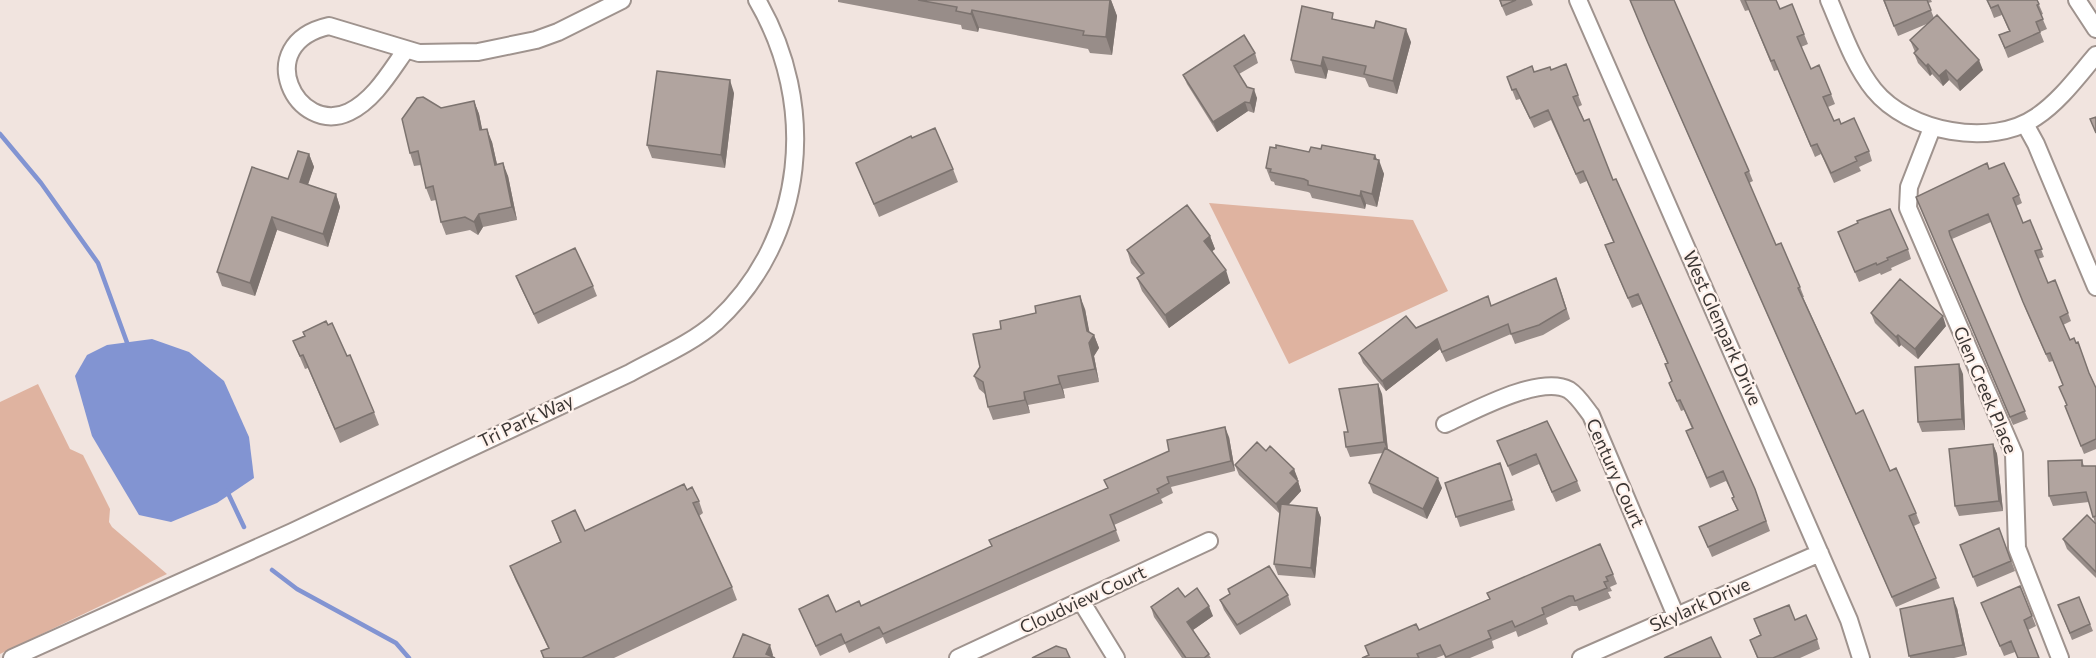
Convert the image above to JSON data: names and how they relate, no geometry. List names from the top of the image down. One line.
{"streets":{"street":["West Glenpark Drive","Glen Creek Place","Tri Park Way","Century Court","Cloudview Court","Skylark Drive"]},"crossings":[["West Glenpark Drive","Skylark Drive"],["Century Court","Skylark Drive"]]}
